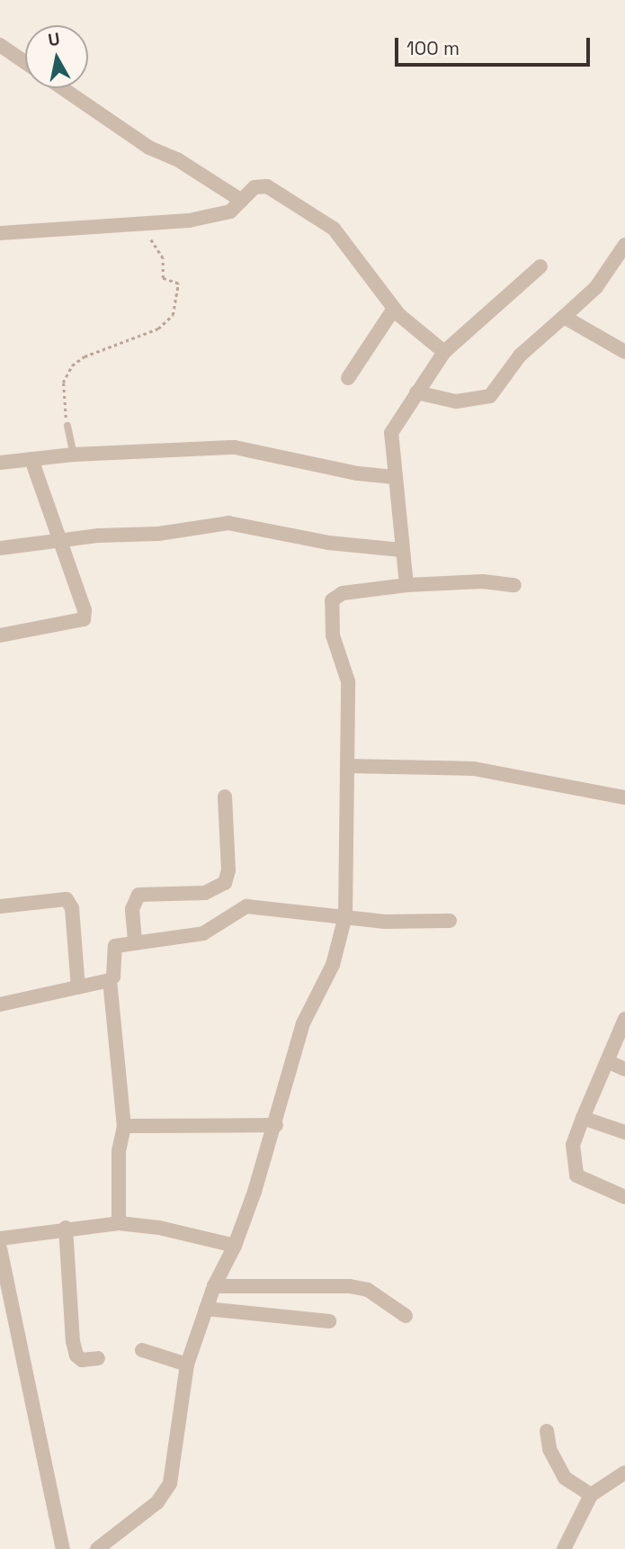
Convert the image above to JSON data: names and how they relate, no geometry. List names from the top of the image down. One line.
{"scale_bar":"100 m","north":"top"}
